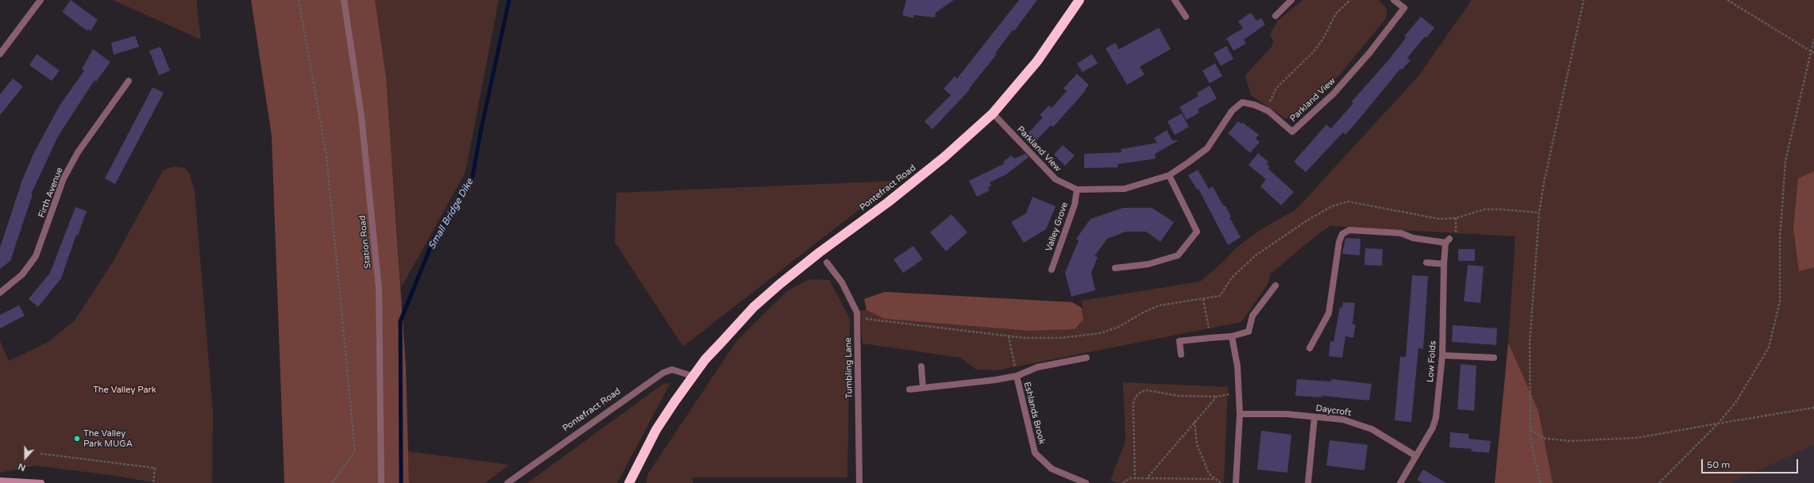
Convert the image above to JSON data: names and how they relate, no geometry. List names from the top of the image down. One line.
{"streets":{"highway":["Pontefract Road"],"street":["Parkland View","Firth Avenue","Valley Grove","Station Road","Low Folds","Tumbling Lane","Daycroft","Eshlands Brook"]},"crossings":[["Parkland View","Pontefract Road"],["Parkland View","Valley Grove"],["Low Folds","Daycroft"]],"water":["Small Bridge Dike"],"parks":["The Valley Park"],"places":["The Valley Park MUGA"],"scale_bar":"50 m","north":"bottom"}
